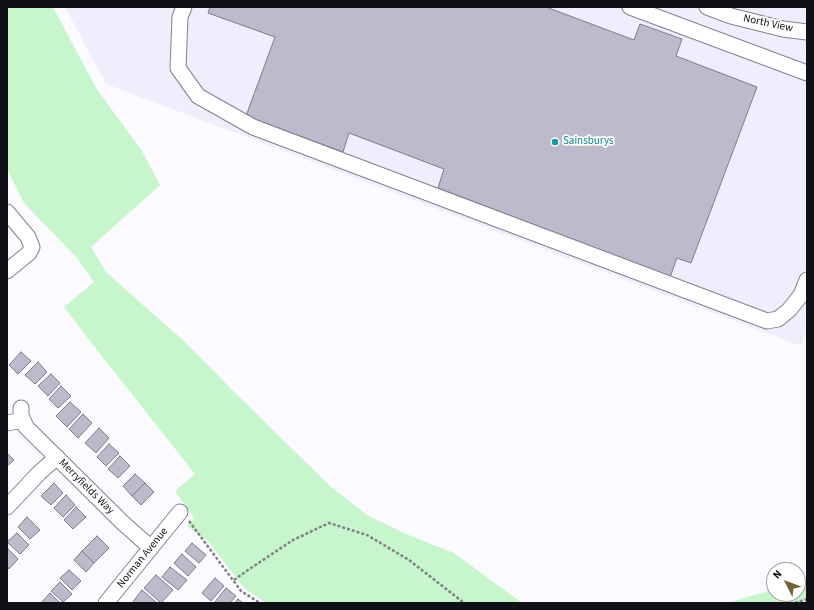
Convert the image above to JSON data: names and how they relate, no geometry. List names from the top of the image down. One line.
{"streets":{"street":["North View","Merryfields Way","Norman Avenue"]},"crossings":[["Merryfields Way","Norman Avenue"]],"places":["Sainsburys"],"north":"top left"}
